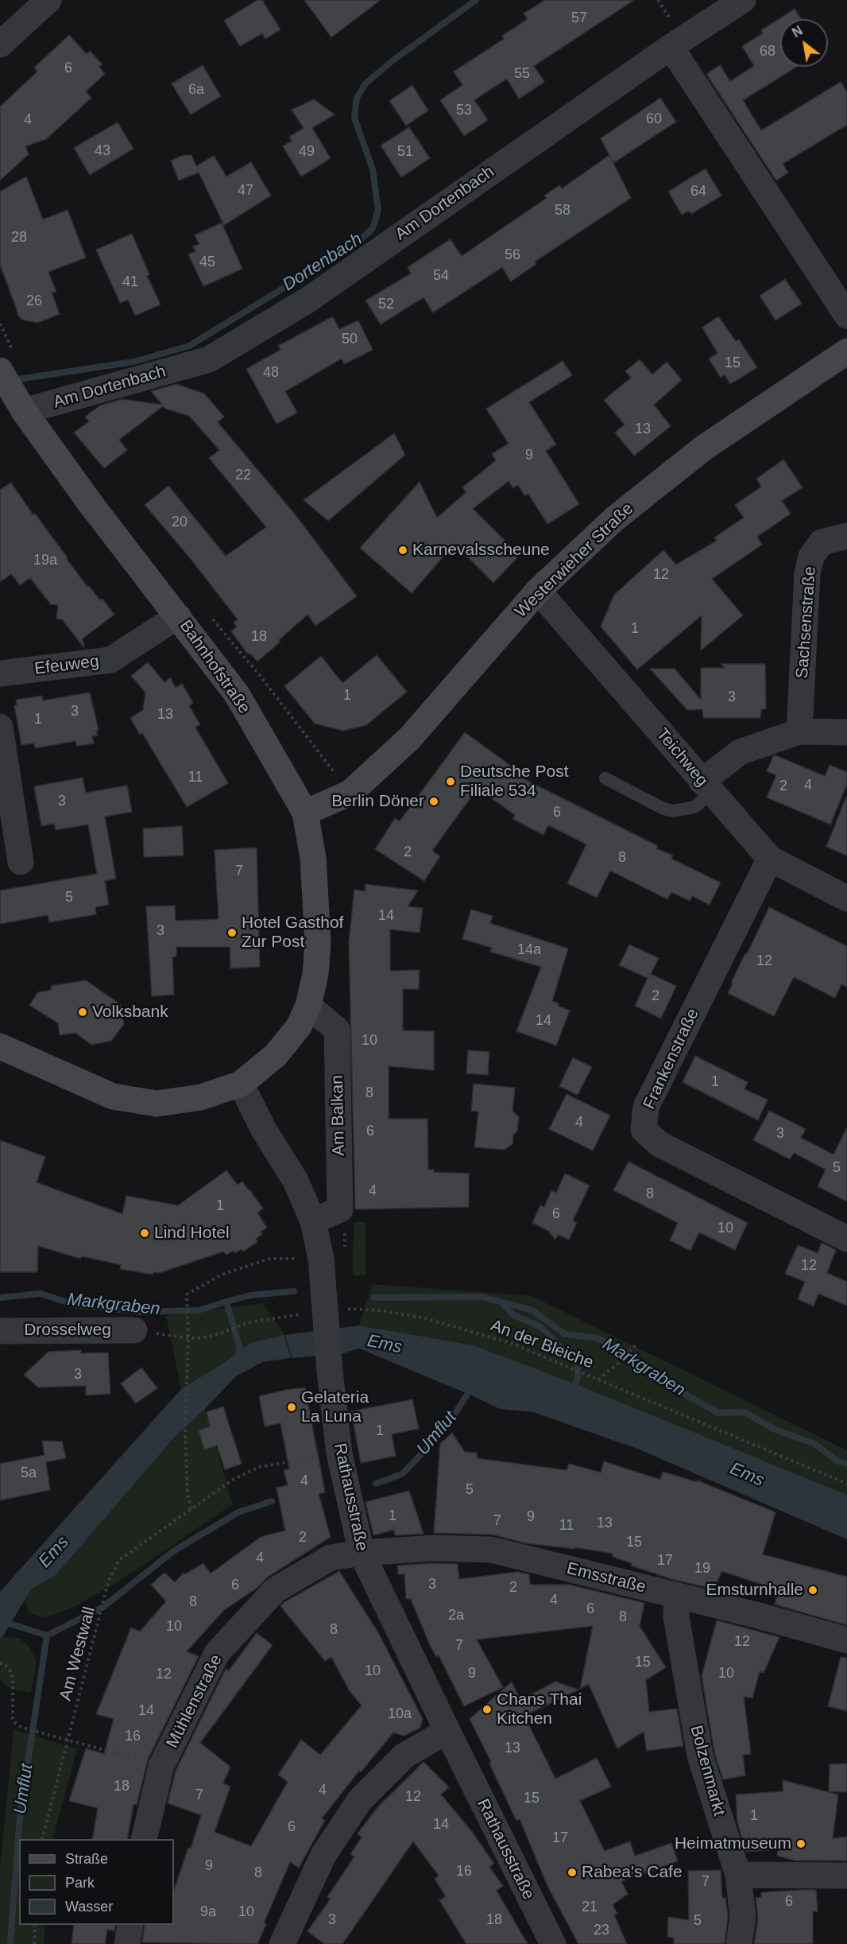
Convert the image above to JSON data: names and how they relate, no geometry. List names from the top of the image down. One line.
{"streets":{"main road":["Westerwieher Straße","Bahnhofstraße"],"street":["Am Dortenbach","Sachsenstraße","Efeuweg","Teichweg","Frankenstraße","Am Balkan","Drosselweg","Rathausstraße","Emsstraße","Mühlenstraße","Bolzenmarkt"],"path":["An der Bleiche","Am Westwall"]},"crossings":[["Am Dortenbach","Bahnhofstraße"],["Westerwieher Straße","Bahnhofstraße"],["Westerwieher Straße","Teichweg"],["Efeuweg","Bahnhofstraße"],["Bahnhofstraße","Am Balkan"],["Bahnhofstraße","Rathausstraße"],["Teichweg","Frankenstraße"],["Am Balkan","Rathausstraße"],["An der Bleiche","Rathausstraße"],["Rathausstraße","Emsstraße"],["Rathausstraße","Am Westwall"],["Rathausstraße","Mühlenstraße"],["Emsstraße","Mühlenstraße"],["Emsstraße","Bolzenmarkt"]],"water":["Dortenbach","Markgraben","Ems","Umflut"],"places":["Karnevalsscheune","Deutsche Post Filiale 534","Berlin Döner","Hotel Gasthof Zur Post","Volksbank","Lind Hotel","Gelateria La Luna","Emsturnhalle","Chans Thai Kitchen","Heimatmuseum","Rabea's Cafe"],"house_numbers":["57","68","6","55","6a","53","60","4","43","49","51","47","64","58","28","56","45","54","41","26","52","50","15","48","13","9","22","20","19a","12","1","18","1","3","3","13","1","11","4","2","3","6","2","8","7","5","14","3","14a","12","2","14","10","1","8","4","6","3","5","4","8","1","6","10","12","3","1","5a","4","5","1","9","7","13","11","2","15","4","17","19","3","6","2","4","8","6","2a","8","10","8","12","7","15","10","9","10","12","14","10a","16","13","18","4","7","12","15","1","14","6","17","9","16","8","7","6","21","9a","10","3","18","5","23"],"legend":["Straße","Park","Wasser"],"north":"top left"}
